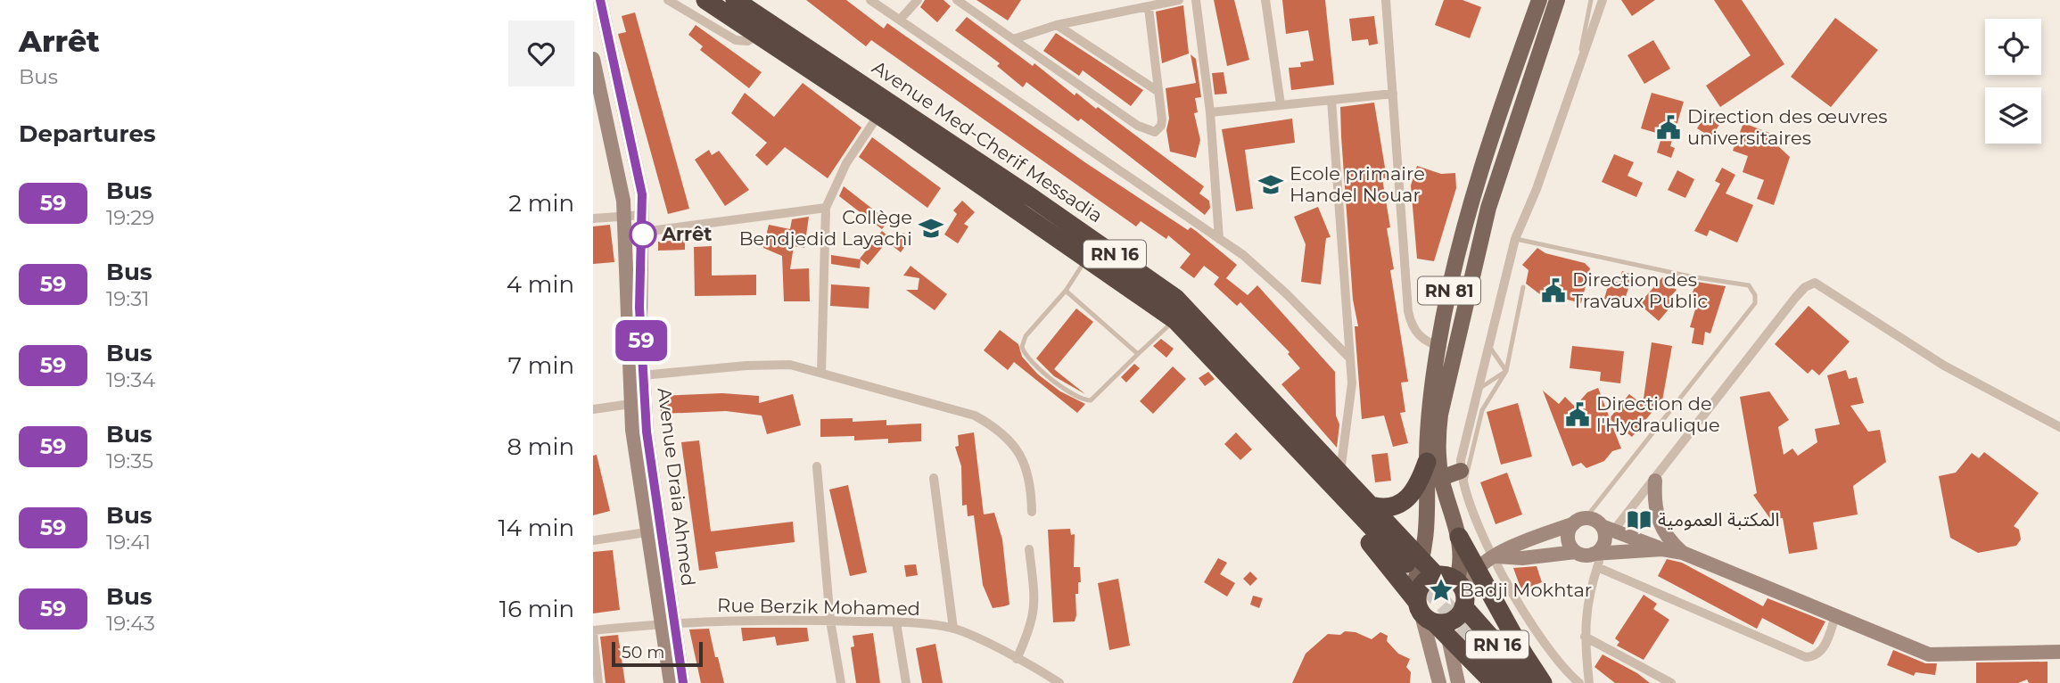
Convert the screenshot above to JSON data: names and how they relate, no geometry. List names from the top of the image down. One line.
{"streets":{"highway":["Avenue Med-Cherif Messadia","RN 16"],"main road":["RN 81"],"street":["Avenue Draia Ahmed","Rue Berzik Mohamed"]},"crossings":[["Avenue Med-Cherif Messadia","RN 16"],["Avenue Med-Cherif Messadia","RN 81"],["RN 16","RN 81"],["Avenue Draia Ahmed","Rue Berzik Mohamed"]],"places":{"public building":["Direction des œuvres universitaires","Direction des Travaux Public","Direction de l'Hydraulique"],"school or university":["Ecole primaire Handel Nouar","Collège Bendjedid Layachi"],"other":["Arrêt"],"library":["المكتبة العمومية"],"place":["Badji Mokhtar"]},"lines":["bus line 59"],"scale_bar":"50 m","page":{"heading":[["Arrêt","Bus"],"Departures"],"on_map":"59","list":[{"mark":"59","name":"Bus","note":"19:29","value":"2 min"},{"mark":"59","name":"Bus","note":"19:31","value":"4 min"},{"mark":"59","name":"Bus","note":"19:34","value":"7 min"},{"mark":"59","name":"Bus","note":"19:35","value":"8 min"},{"mark":"59","name":"Bus","note":"19:41","value":"14 min"},{"mark":"59","name":"Bus","note":"19:43","value":"16 min"}],"scale":"50 m"}}
